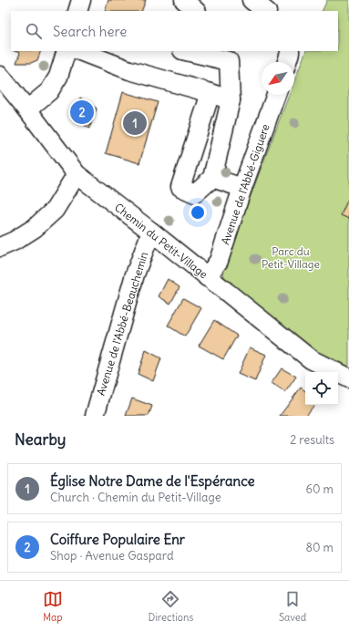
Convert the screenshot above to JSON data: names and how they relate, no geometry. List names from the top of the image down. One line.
{"streets":{"street":["Avenue de l'Abbé-Giguere","Chemin du Petit-Village","Avenue de l'Abbé-Beauchemin"]},"crossings":[["Avenue de l'Abbé-Giguere","Chemin du Petit-Village"],["Chemin du Petit-Village","Avenue de l'Abbé-Beauchemin"]],"parks":["Parc du Petit-Village"],"north":"bottom left","page":{"search":"Search here","pins":["2","1"],"heading":["Nearby","2 results"],"list":[{"mark":"1","name":"Église Notre Dame de l'Espérance","note":"Church · Chemin du Petit-Village","value":"60 m"},{"mark":"2","name":"Coiffure Populaire Enr","note":"Shop · Avenue Gaspard","value":"80 m"}],"nav":["Map","Directions","Saved"]}}
